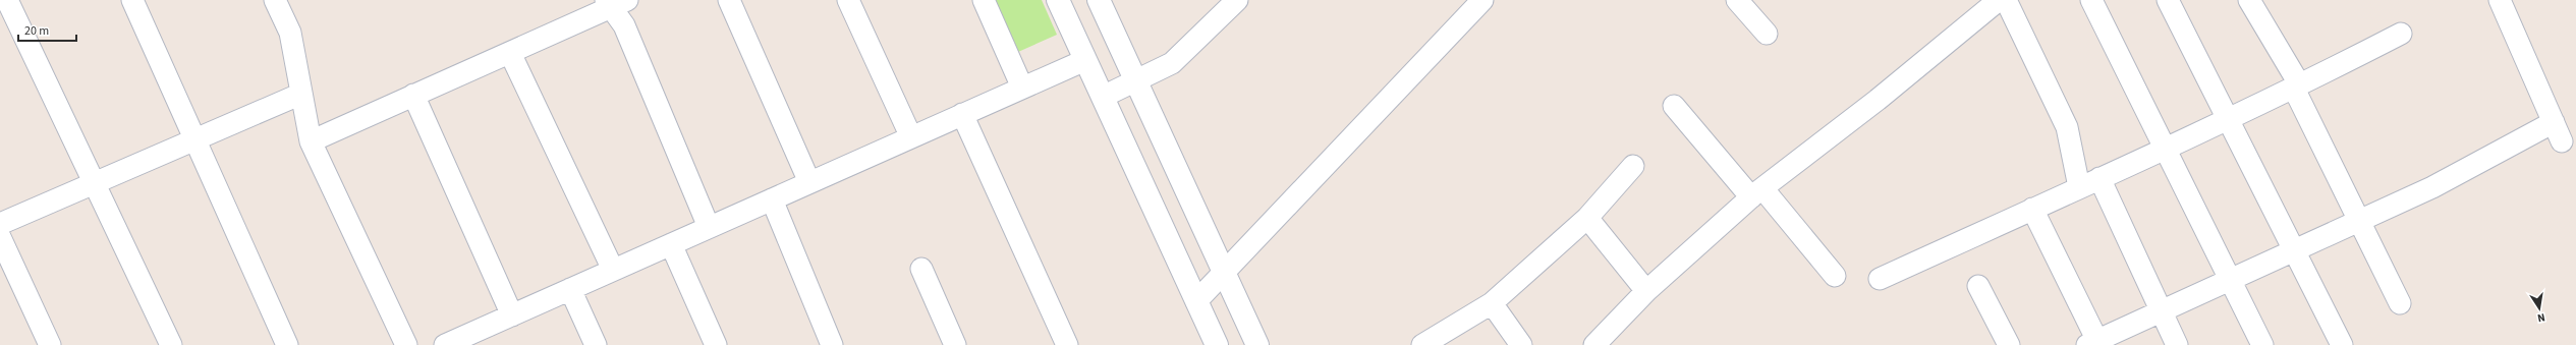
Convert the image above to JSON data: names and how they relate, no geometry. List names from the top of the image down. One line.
{"scale_bar":"20 m","north":"bottom"}
